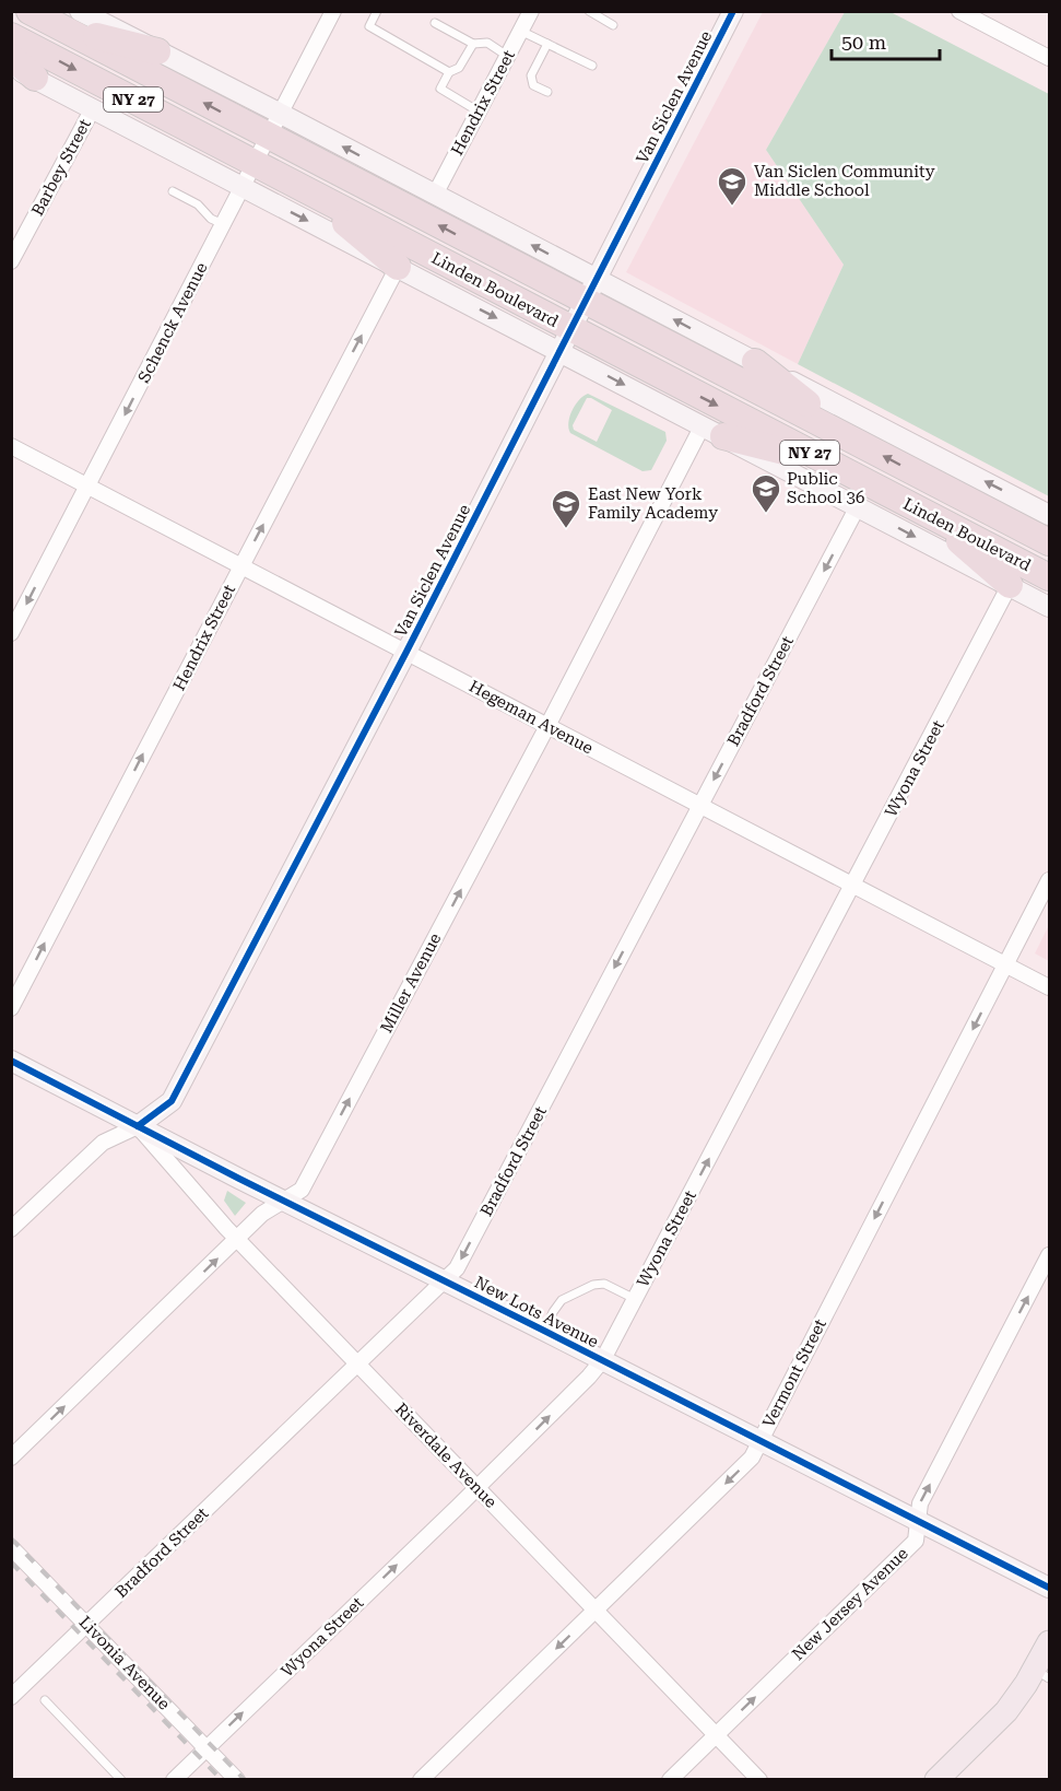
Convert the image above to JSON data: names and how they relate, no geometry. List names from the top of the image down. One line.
{"streets":{"highway":["NY 27","Linden Boulevard"],"street":["Van Siclen Avenue","Hendrix Street","Barbey Street","Schenck Avenue","Bradford Street","Hegeman Avenue","Wyona Street","Miller Avenue","New Lots Avenue","Vermont Street","Riverdale Avenue","New Jersey Avenue","Livonia Avenue"]},"crossings":[["Van Siclen Avenue","Linden Boulevard"],["Van Siclen Avenue","Hegeman Avenue"],["Van Siclen Avenue","New Lots Avenue"],["Van Siclen Avenue","Riverdale Avenue"],["Hendrix Street","Linden Boulevard"],["Hendrix Street","Hegeman Avenue"],["Barbey Street","Linden Boulevard"],["Linden Boulevard","Schenck Avenue"],["Linden Boulevard","Bradford Street"],["Linden Boulevard","Wyona Street"],["Linden Boulevard","Miller Avenue"],["Schenck Avenue","Hegeman Avenue"],["Bradford Street","Hegeman Avenue"],["Bradford Street","New Lots Avenue"],["Bradford Street","Riverdale Avenue"],["Bradford Street","Livonia Avenue"],["Hegeman Avenue","Wyona Street"],["Hegeman Avenue","Miller Avenue"],["Hegeman Avenue","Vermont Street"],["Wyona Street","New Lots Avenue"],["Wyona Street","Riverdale Avenue"],["Wyona Street","Livonia Avenue"],["Miller Avenue","New Lots Avenue"],["Miller Avenue","Riverdale Avenue"],["New Lots Avenue","Vermont Street"],["New Lots Avenue","Riverdale Avenue"],["New Lots Avenue","New Jersey Avenue"],["Vermont Street","Riverdale Avenue"],["Riverdale Avenue","New Jersey Avenue"]],"one_way":["Hendrix Street","Schenck Avenue","Bradford Street","Wyona Street","Miller Avenue","Vermont Street","New Jersey Avenue"],"places":{"school or university":["Van Siclen Community Middle School","Public School 36","East New York Family Academy"]},"scale_bar":"50 m"}
